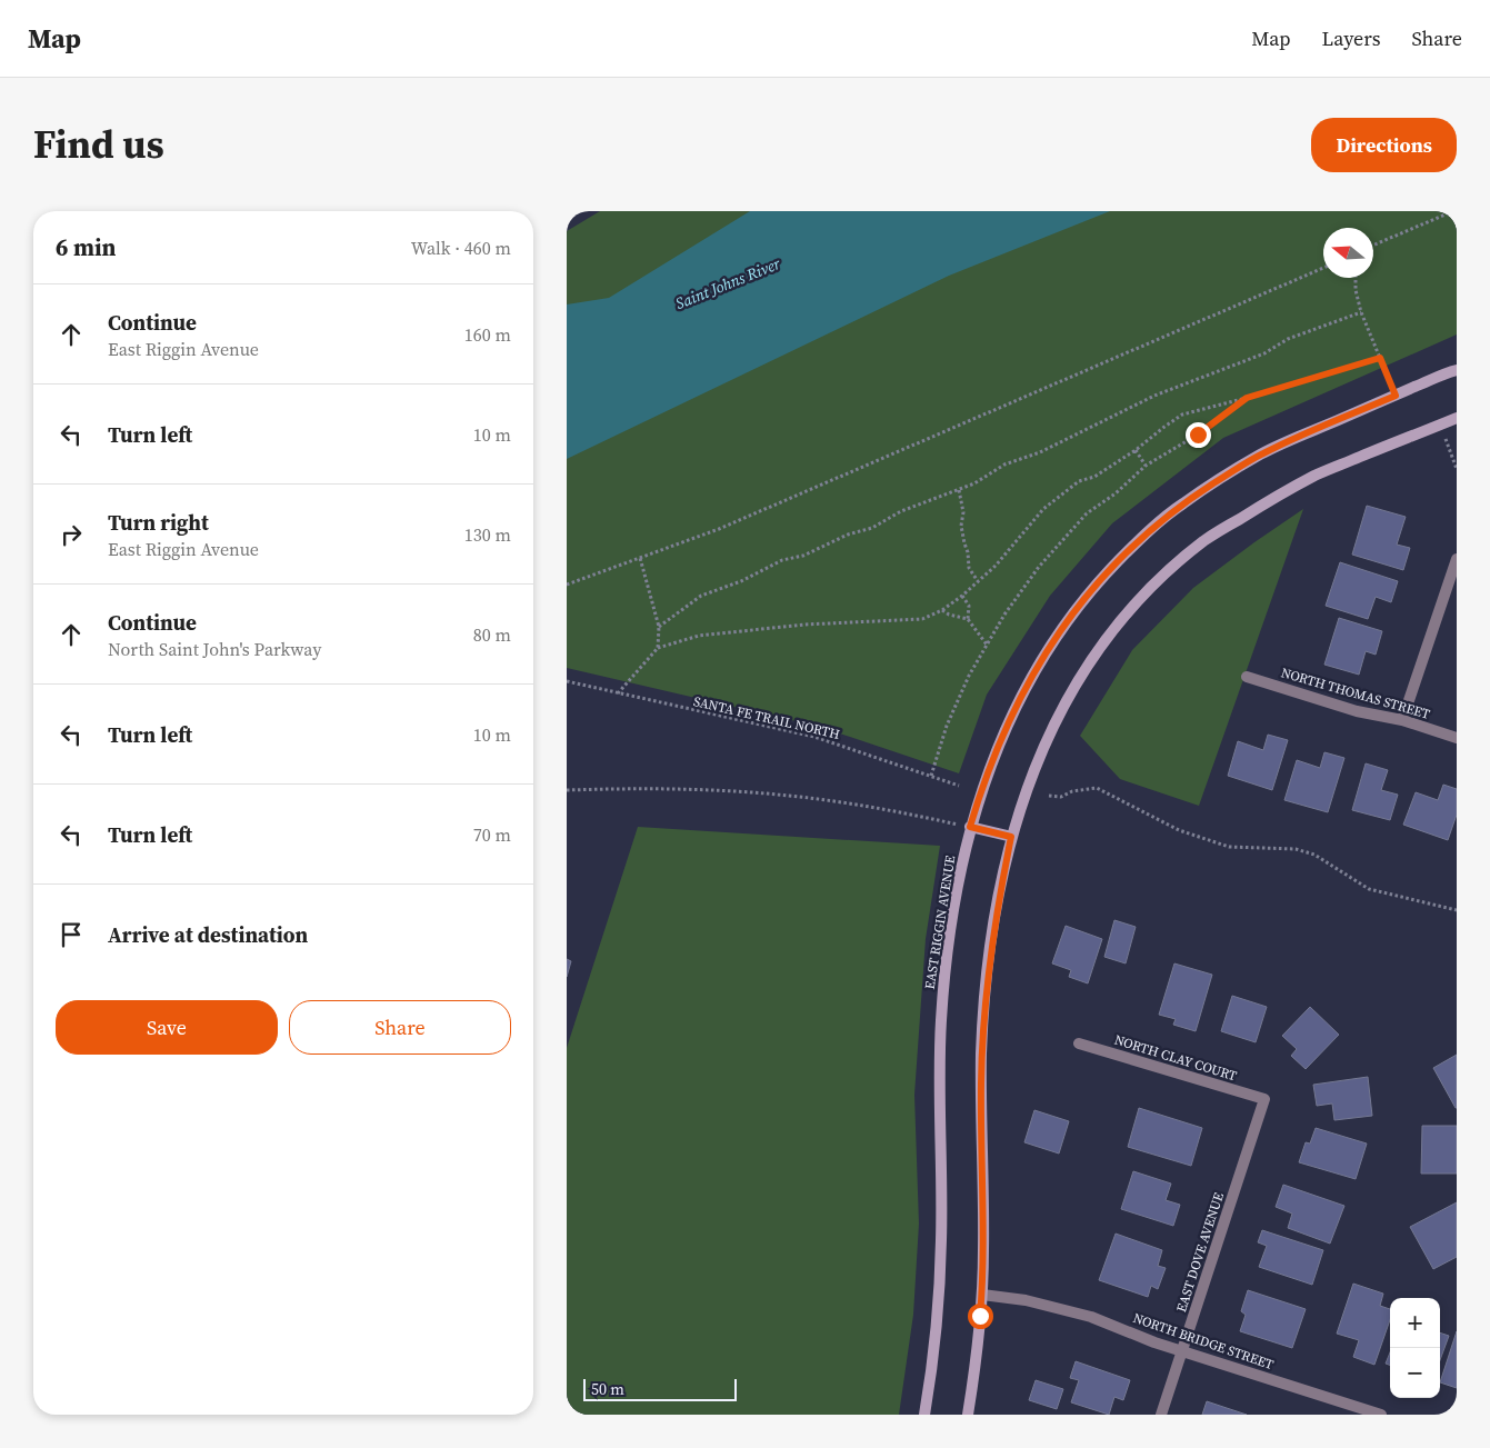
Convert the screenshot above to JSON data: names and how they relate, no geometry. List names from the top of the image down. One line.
{"streets":{"main road":["EAST RIGGIN AVENUE"],"street":["NORTH THOMAS STREET","NORTH CLAY COURT","EAST DOVE AVENUE","NORTH BRIDGE STREET"],"path":["SANTA FE TRAIL NORTH"]},"crossings":[["NORTH CLAY COURT","EAST DOVE AVENUE"],["EAST DOVE AVENUE","NORTH BRIDGE STREET"]],"water":["Saint Johns River"],"scale_bar":"50 m","north":"left","page":{"header":"Map","nav":["Map","Layers","Share"],"title":"Find us","buttons":["Directions",["Save","Share"]],"heading":["6 min","Walk · 460 m"],"list":[["Continue","East Riggin Avenue","160 m"],["Turn left","10 m"],["Turn right","East Riggin Avenue","130 m"],["Continue","North Saint John's Parkway","80 m"],["Turn left","10 m"],["Turn left","70 m"],"Arrive at destination"],"map_buttons":["+","−"],"scale":"50 m"}}
